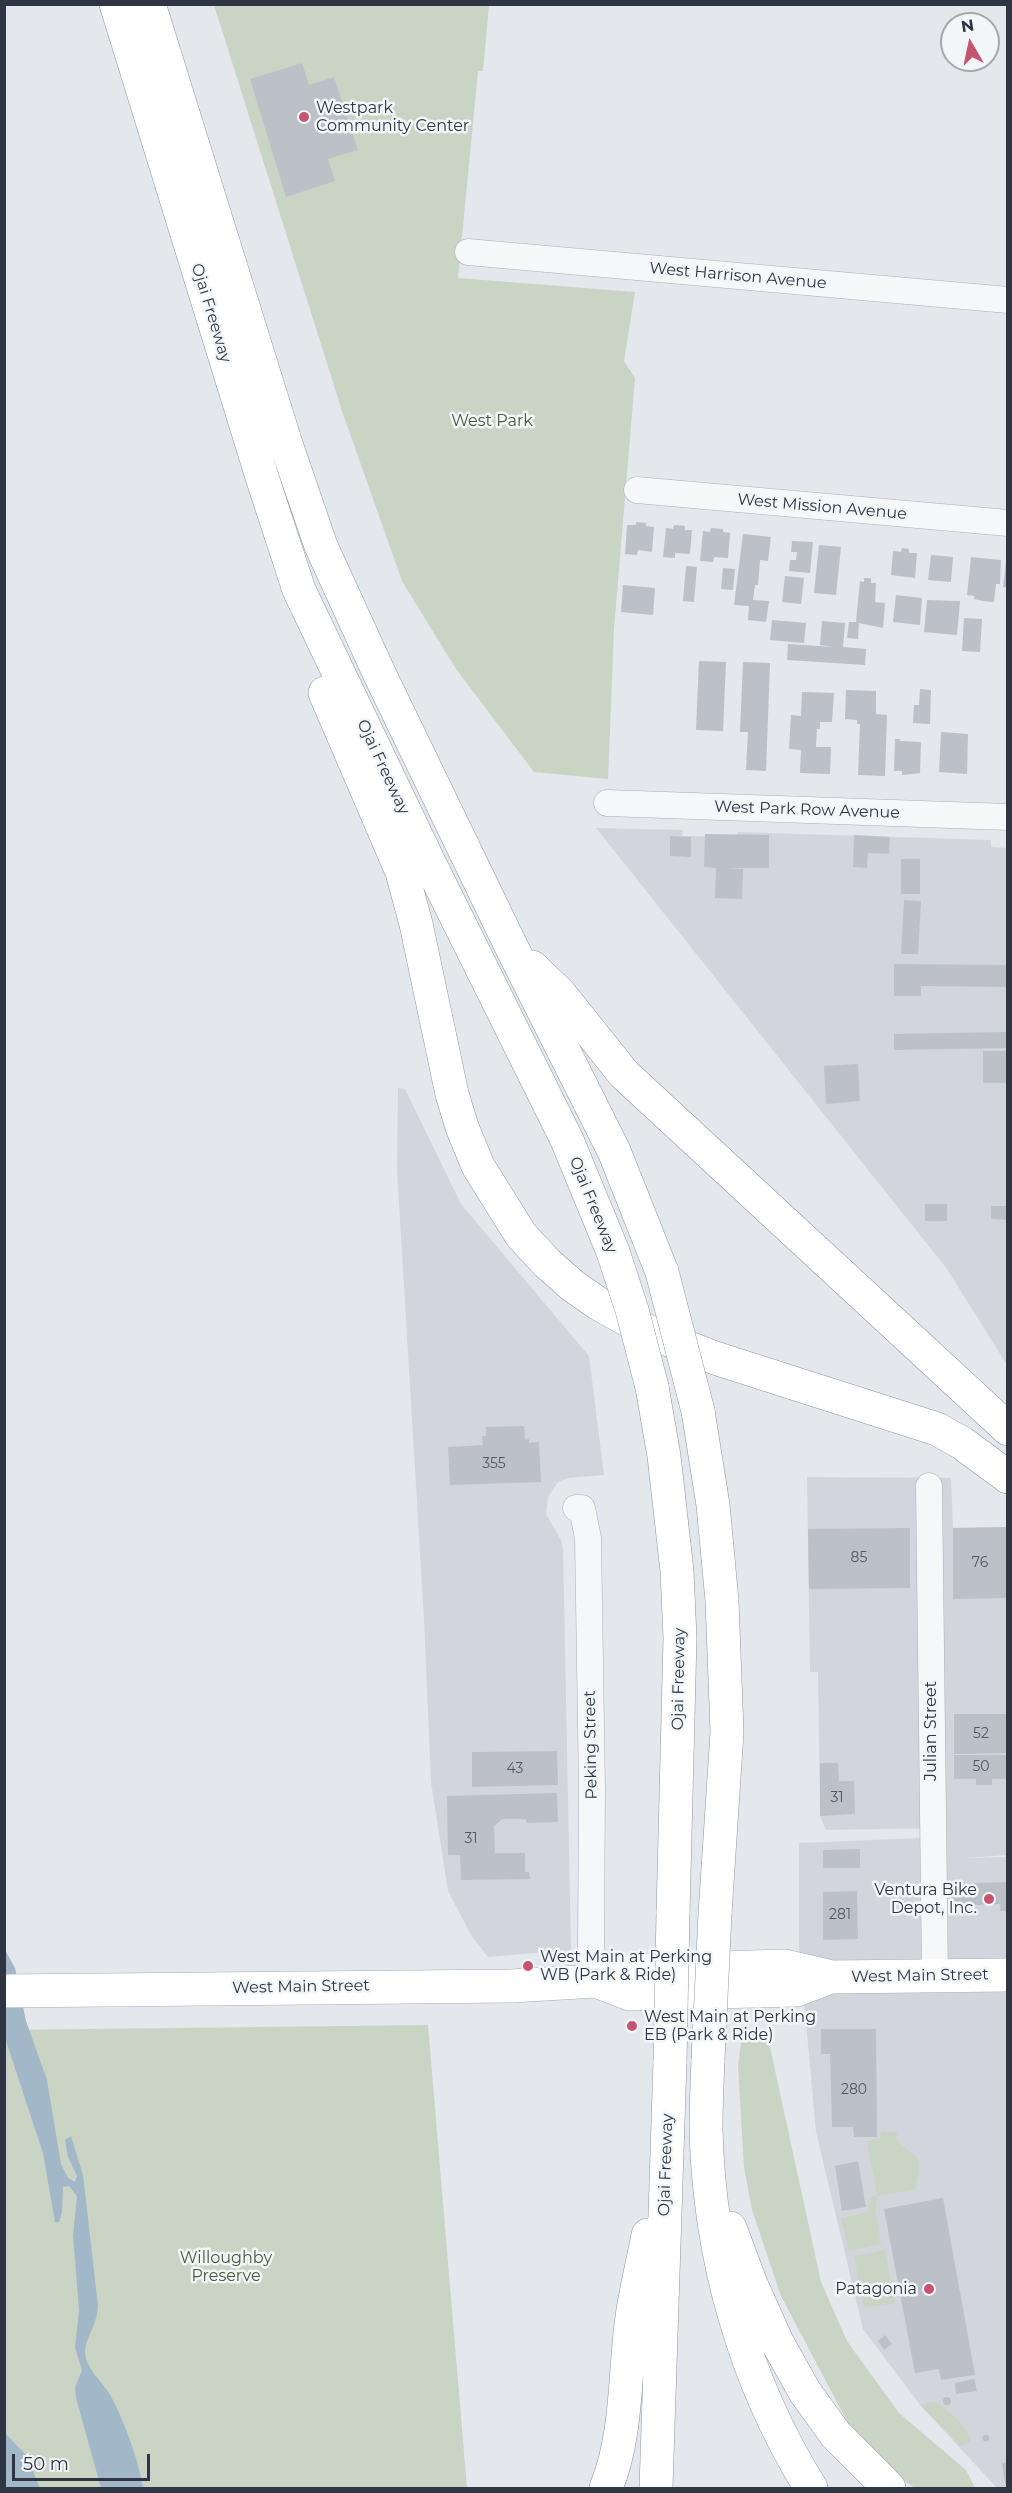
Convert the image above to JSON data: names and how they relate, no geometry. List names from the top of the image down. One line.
{"streets":{"main road":["Ojai Freeway","West Main Street"],"street":["West Harrison Avenue","West Mission Avenue","West Park Row Avenue","Julian Street","Peking Street"]},"crossings":[["Julian Street","West Main Street"],["Peking Street","West Main Street"]],"parks":["West Park","Willoughby Preserve"],"places":["Westpark Community Center","Ventura Bike Depot, Inc.","West Main at Perking WB (Park & Ride)","West Main at Perking EB (Park & Ride)","Patagonia"],"house_numbers":["355","85","76","52","50","43","31","31","281","280"],"scale_bar":"50 m","north":"top"}
